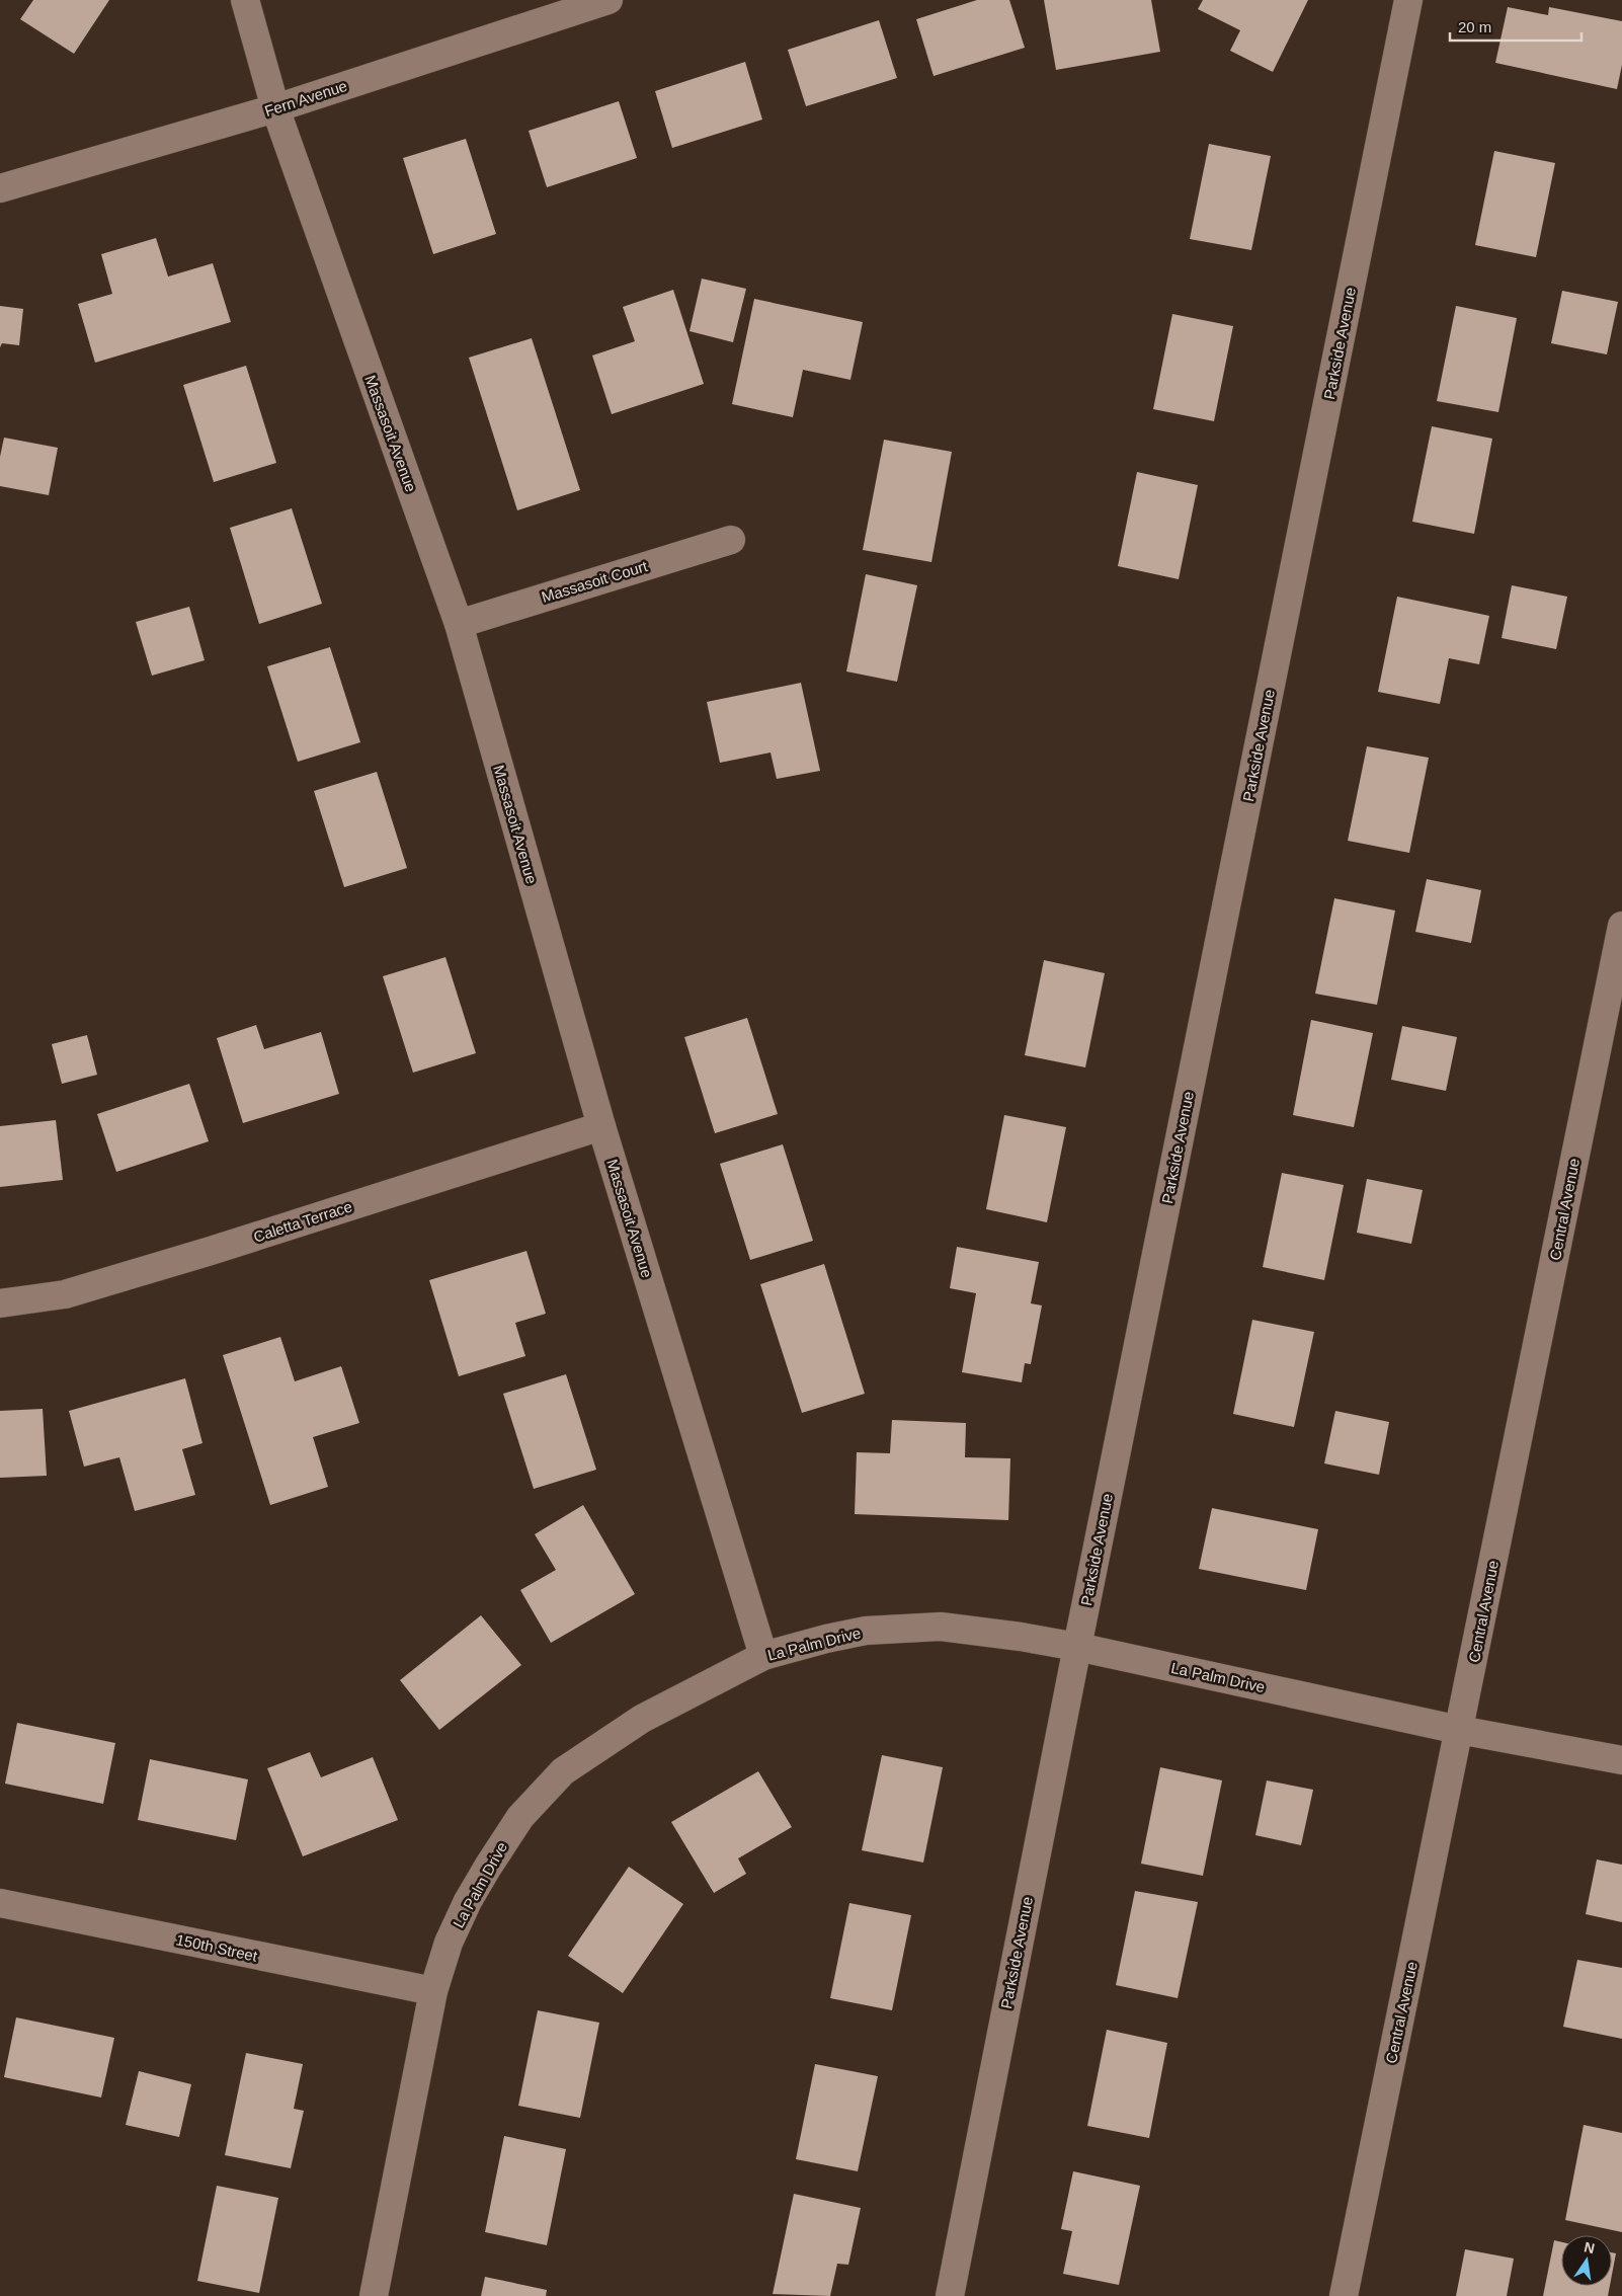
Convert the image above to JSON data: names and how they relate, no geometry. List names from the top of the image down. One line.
{"streets":{"street":["Fern Avenue","Parkside Avenue","Massasoit Avenue","Massasoit Court","Central Avenue","Caletta Terrace","La Palm Drive","150th Street"]},"crossings":[["Fern Avenue","Massasoit Avenue"],["Parkside Avenue","La Palm Drive"],["Massasoit Avenue","Massasoit Court"],["Massasoit Avenue","Caletta Terrace"],["Massasoit Avenue","La Palm Drive"],["Central Avenue","La Palm Drive"],["La Palm Drive","150th Street"]],"scale_bar":"20 m","north":"top"}
